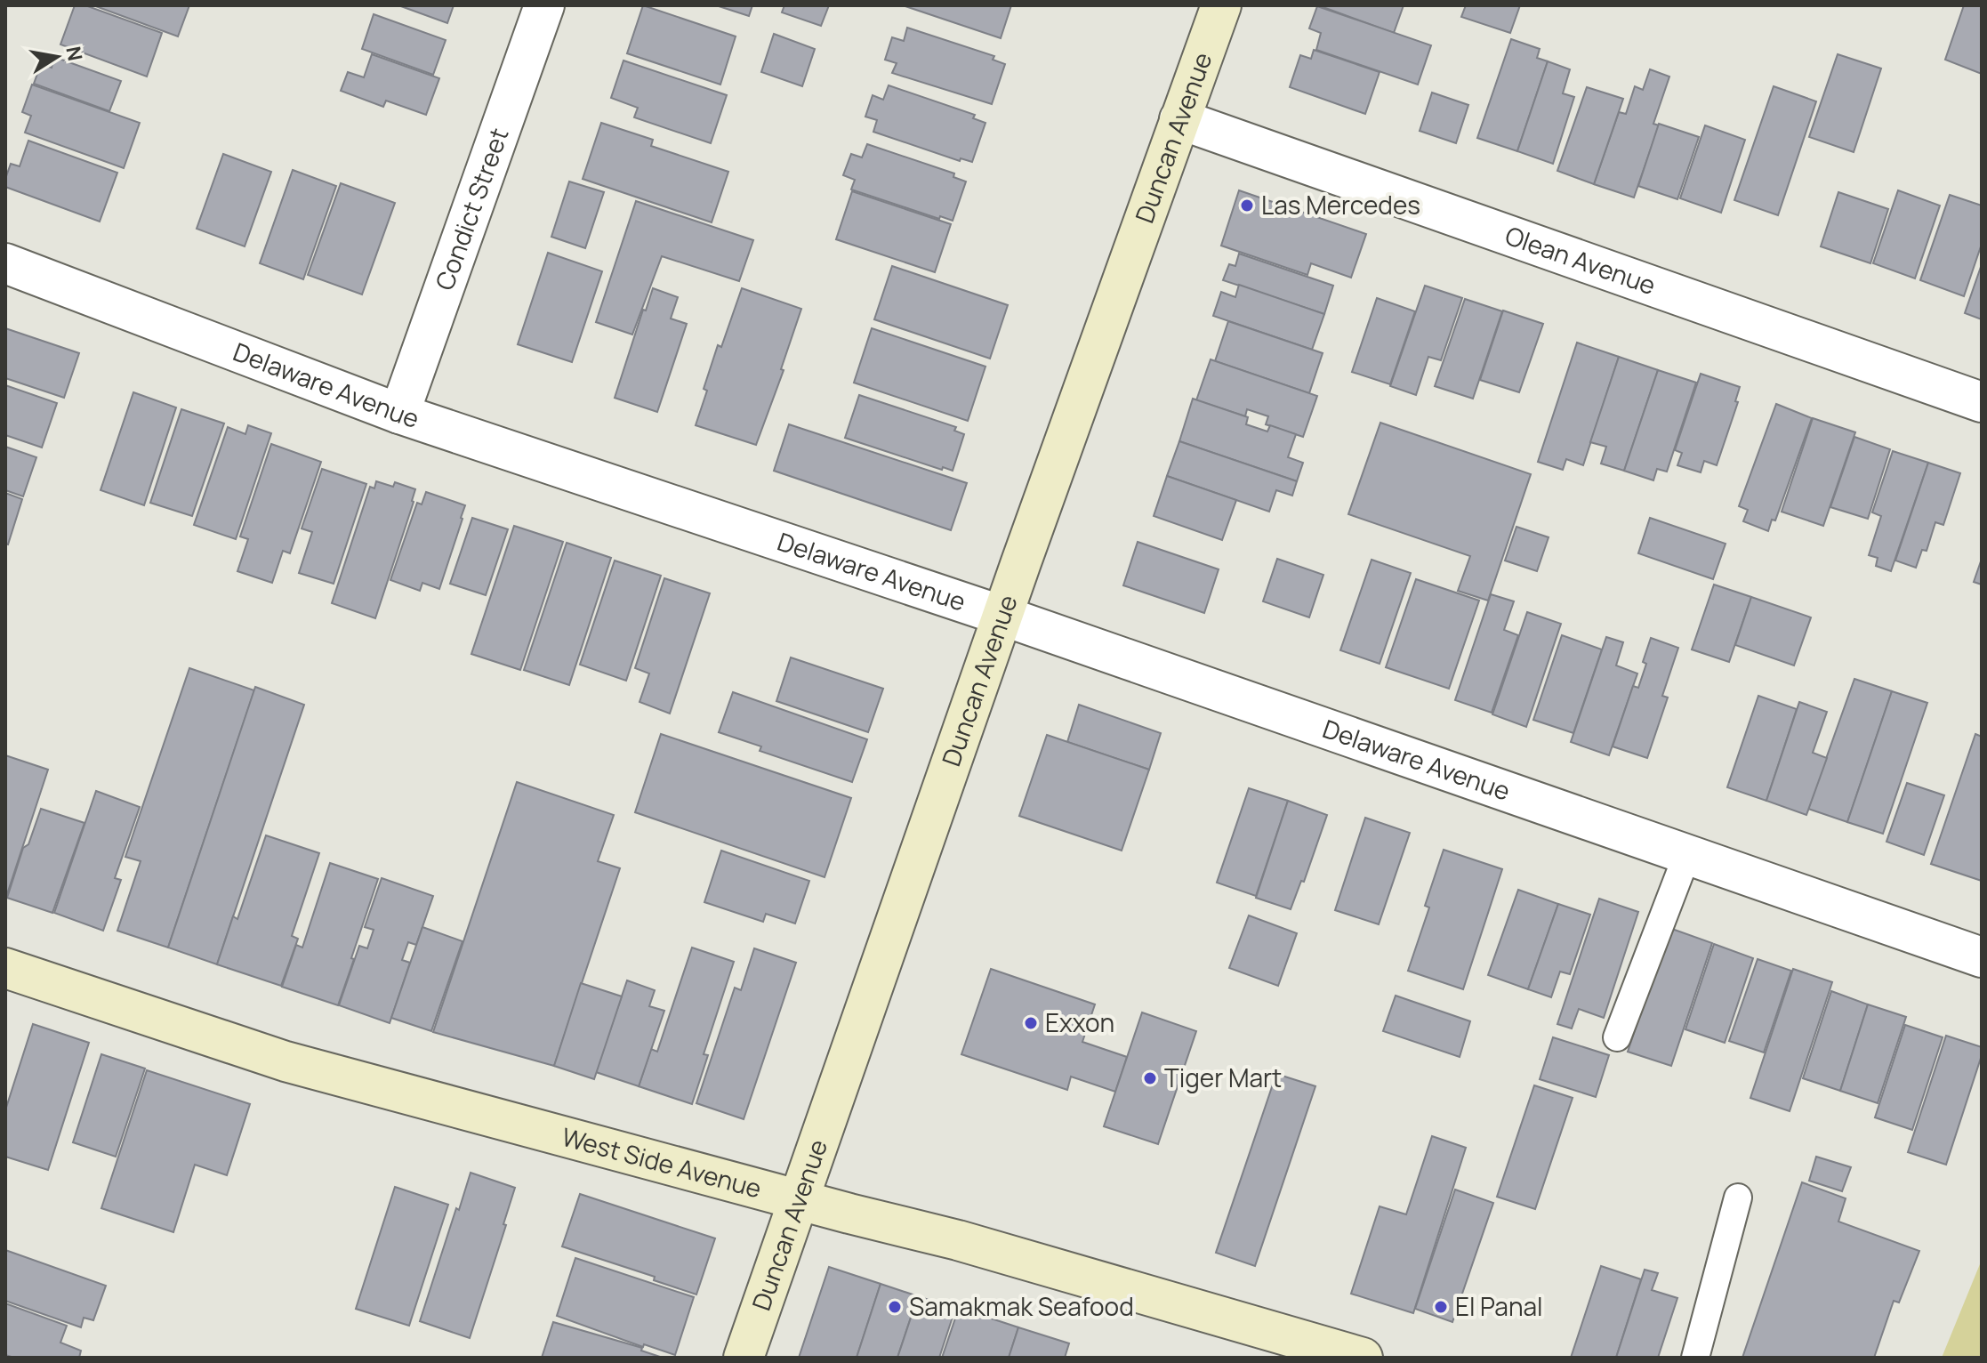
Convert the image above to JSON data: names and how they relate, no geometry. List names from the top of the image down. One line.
{"streets":{"main road":["Duncan Avenue","West Side Avenue"],"street":["Condict Street","Olean Avenue","Delaware Avenue"]},"crossings":[["Duncan Avenue","Olean Avenue"],["Duncan Avenue","Delaware Avenue"],["Duncan Avenue","West Side Avenue"],["Condict Street","Delaware Avenue"]],"places":["Las Mercedes","Exxon","Tiger Mart","Samakmak Seafood","El Panal"],"north":"right"}
